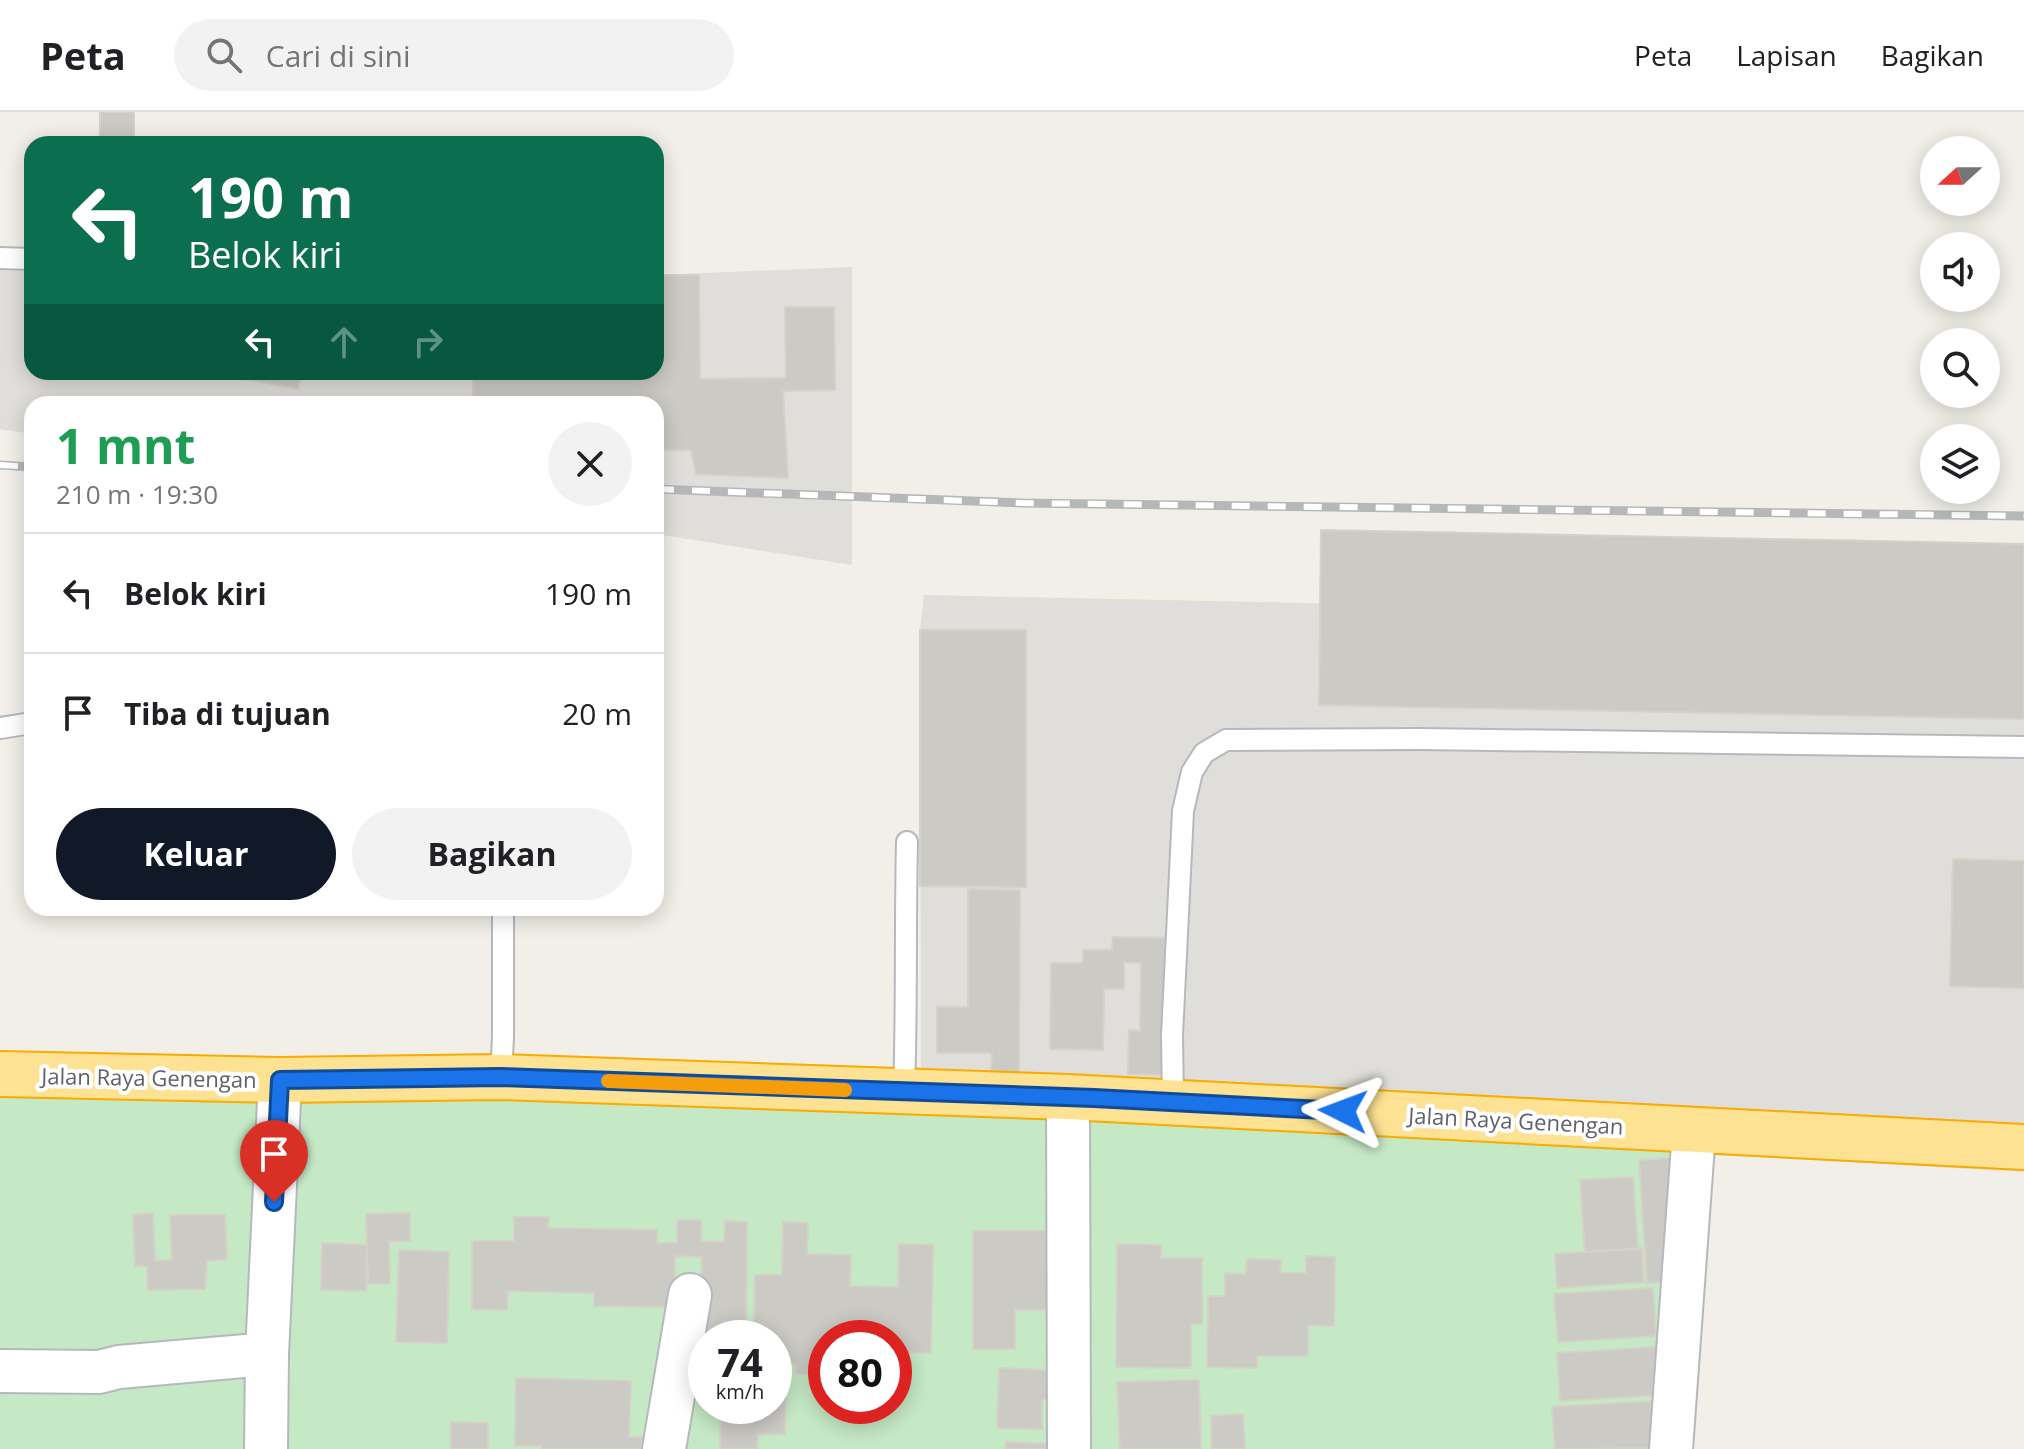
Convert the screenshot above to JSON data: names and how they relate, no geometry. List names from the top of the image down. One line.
{"streets":{"highway":["Jalan Raya Genengan"]},"north":"left","page":{"header":"Peta","search":"Cari di sini","nav":["Peta","Lapisan","Bagikan"],"turn":["190 m","Belok kiri"],"heading":["1 mnt","210 m · 19:30"],"list":[{"name":"Belok kiri","value":"190 m"},{"name":"Tiba di tujuan","value":"20 m"}],"buttons":["Keluar","Bagikan"],"speed":"74 km/h","limit":"80"}}
